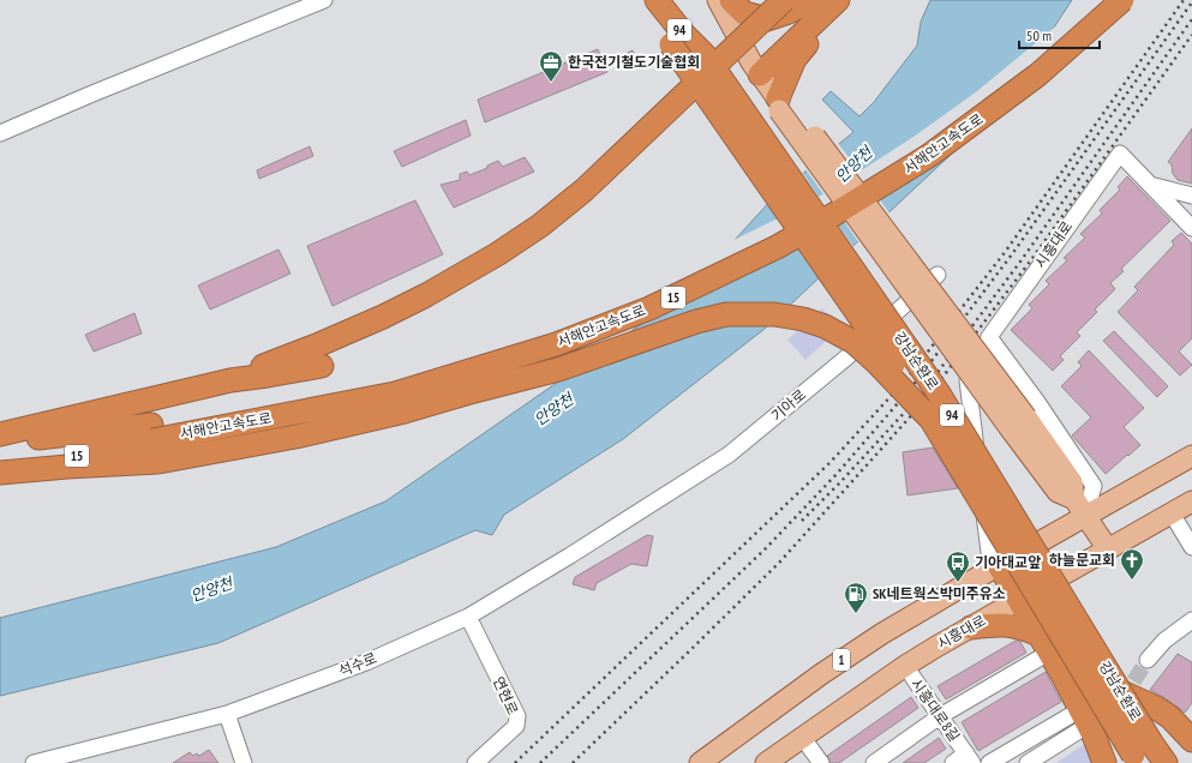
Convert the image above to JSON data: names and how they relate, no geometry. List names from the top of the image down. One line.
{"streets":{"highway":["94","서해안고속도로","15","강남순환로"],"main road":["시흥대로","1"],"street":["기아로","석수로","연현로","시흥대로8길"]},"crossings":[["시흥대로","1"],["시흥대로","시흥대로8길"],["기아로","석수로"],["석수로","연현로"]],"water":["안양천"],"places":{"office":["한국전기철도기술협회"],"church":["하늘문교회"],"bus stop":["기아대교앞"],"fuel station":["SK네트웍스박미주유소"]},"scale_bar":"50 m"}
